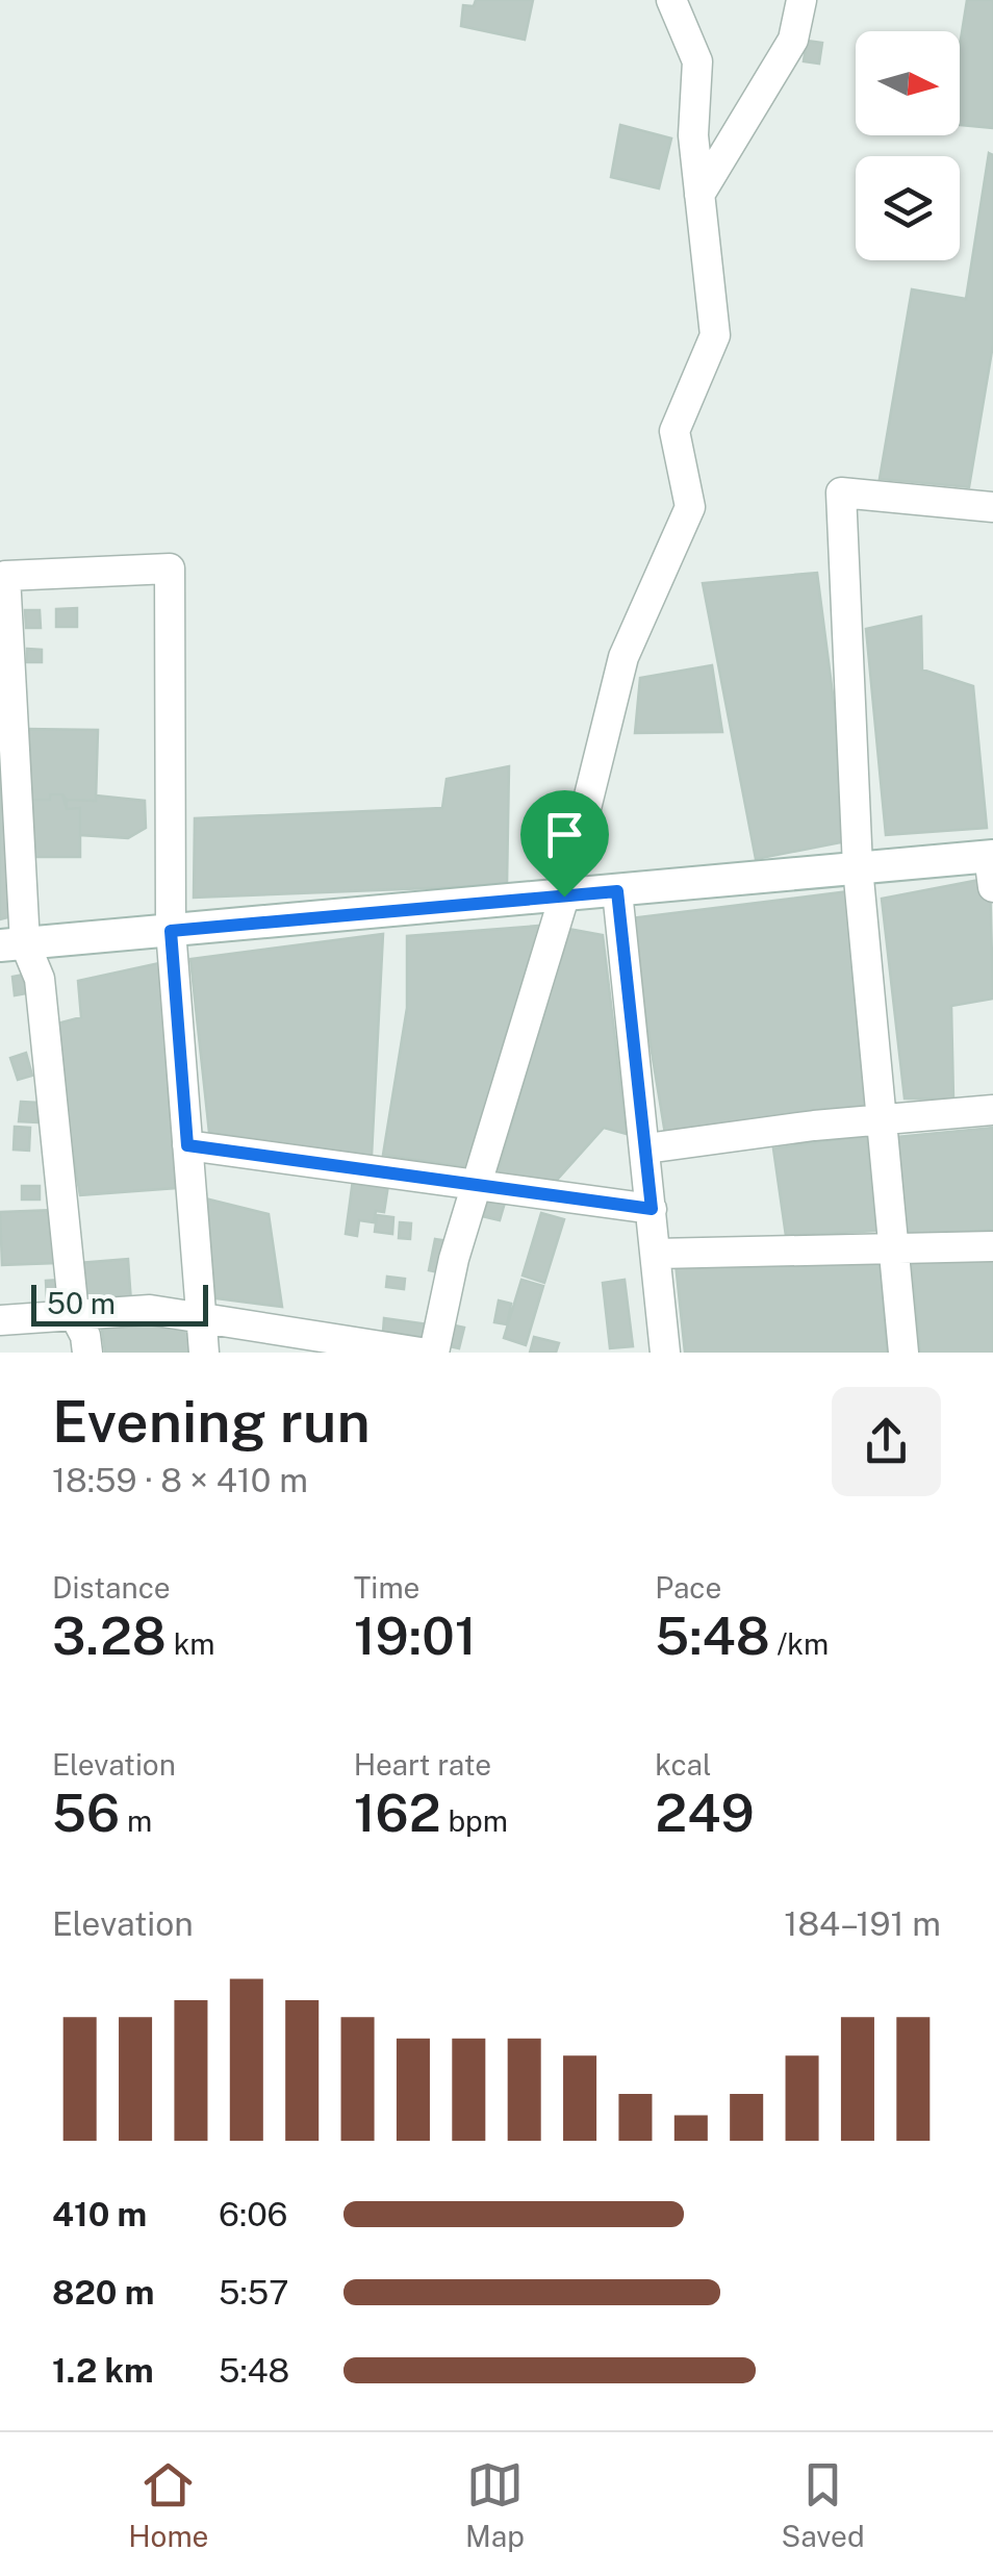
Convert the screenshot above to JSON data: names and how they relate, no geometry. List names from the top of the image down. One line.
{"scale_bar":"50 m","north":"right","page":{"scale":"50 m","heading":["Evening run","18:59 · 8 × 410 m"],"stats":[["Distance","3.28 km"],["Time","19:01"],["Pace","5:48 /km"],["Elevation","56 m"],["Heart rate","162 bpm"],["kcal","249"]],"chart":["Elevation","184–191 m"],"list":[{"name":"410 m","note":"6:06"},{"name":"820 m","note":"5:57"},{"name":"1.2 km","note":"5:48"}],"tabs":["Home","Map","Saved"]}}
